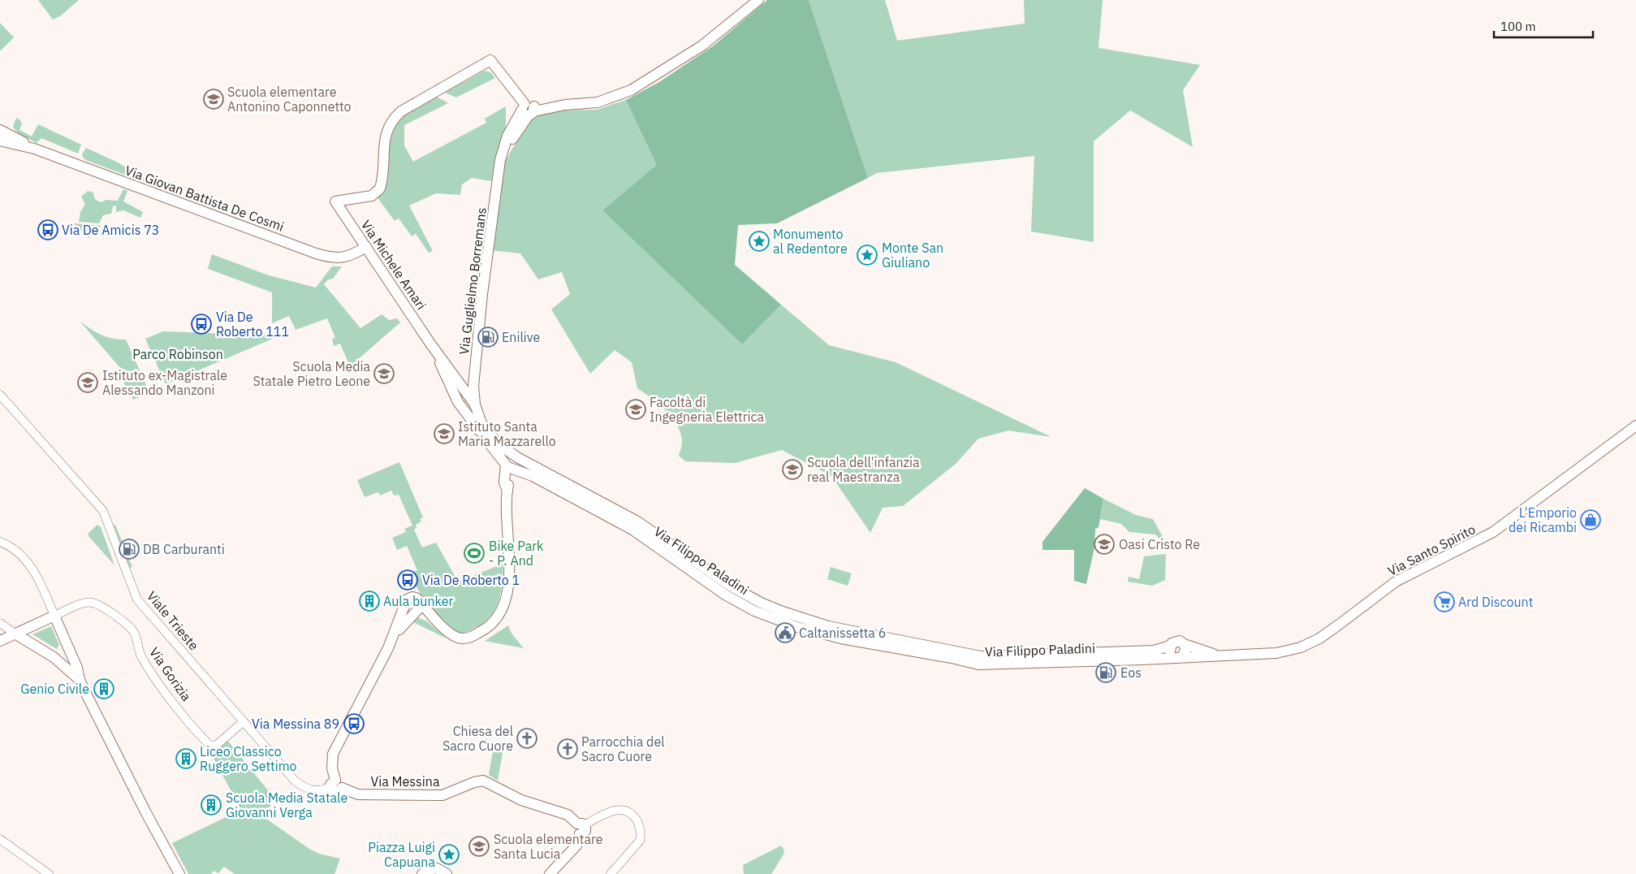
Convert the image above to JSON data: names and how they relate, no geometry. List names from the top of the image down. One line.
{"streets":{"main road":["Via Giovan Battista De Cosmi","Via Michele Amari","Via Guglielmo Borremans","Via Santo Spirito","Via Filippo Paladini","Via Messina"],"street":["Viale Trieste","Via Gorizia"]},"crossings":[["Via Giovan Battista De Cosmi","Via Michele Amari"],["Via Michele Amari","Via Guglielmo Borremans"],["Via Santo Spirito","Via Filippo Paladini"],["Viale Trieste","Via Gorizia"],["Viale Trieste","Via Messina"]],"parks":["Parco Robinson"],"places":{"school or university":["Scuola elementare Antonino Caponnetto","Scuola Media Statale Pietro Leone","Istituto ex-Magistrale Alessando Manzoni","Facoltà di Ingegneria Elettrica","Istituto Santa Maria Mazzarello","Scuola dell'infanzia real Maestranza","Oasi Cristo Re","Scuola elementare Santa Lucia"],"bus stop":["Via De Amicis 73","Via De Roberto 111","Via De Roberto 1","Via Messina 89"],"place":["Monumento al Redentore","Monte San Giuliano","Piazza Luigi Capuana"],"fuel station":["Enilive","DB Carburanti","Eos"],"shop":["L'Emporio dei Ricambi"],"sports":["Bike Park - P. And"],"building":["Aula bunker","Genio Civile","Liceo Classico Ruggero Settimo","Scuola Media Statale Giovanni Verga"],"supermarket":["Ard Discount"],"public building":["Caltanissetta 6"],"church":["Chiesa del Sacro Cuore","Parrocchia del Sacro Cuore"]},"scale_bar":"100 m"}
